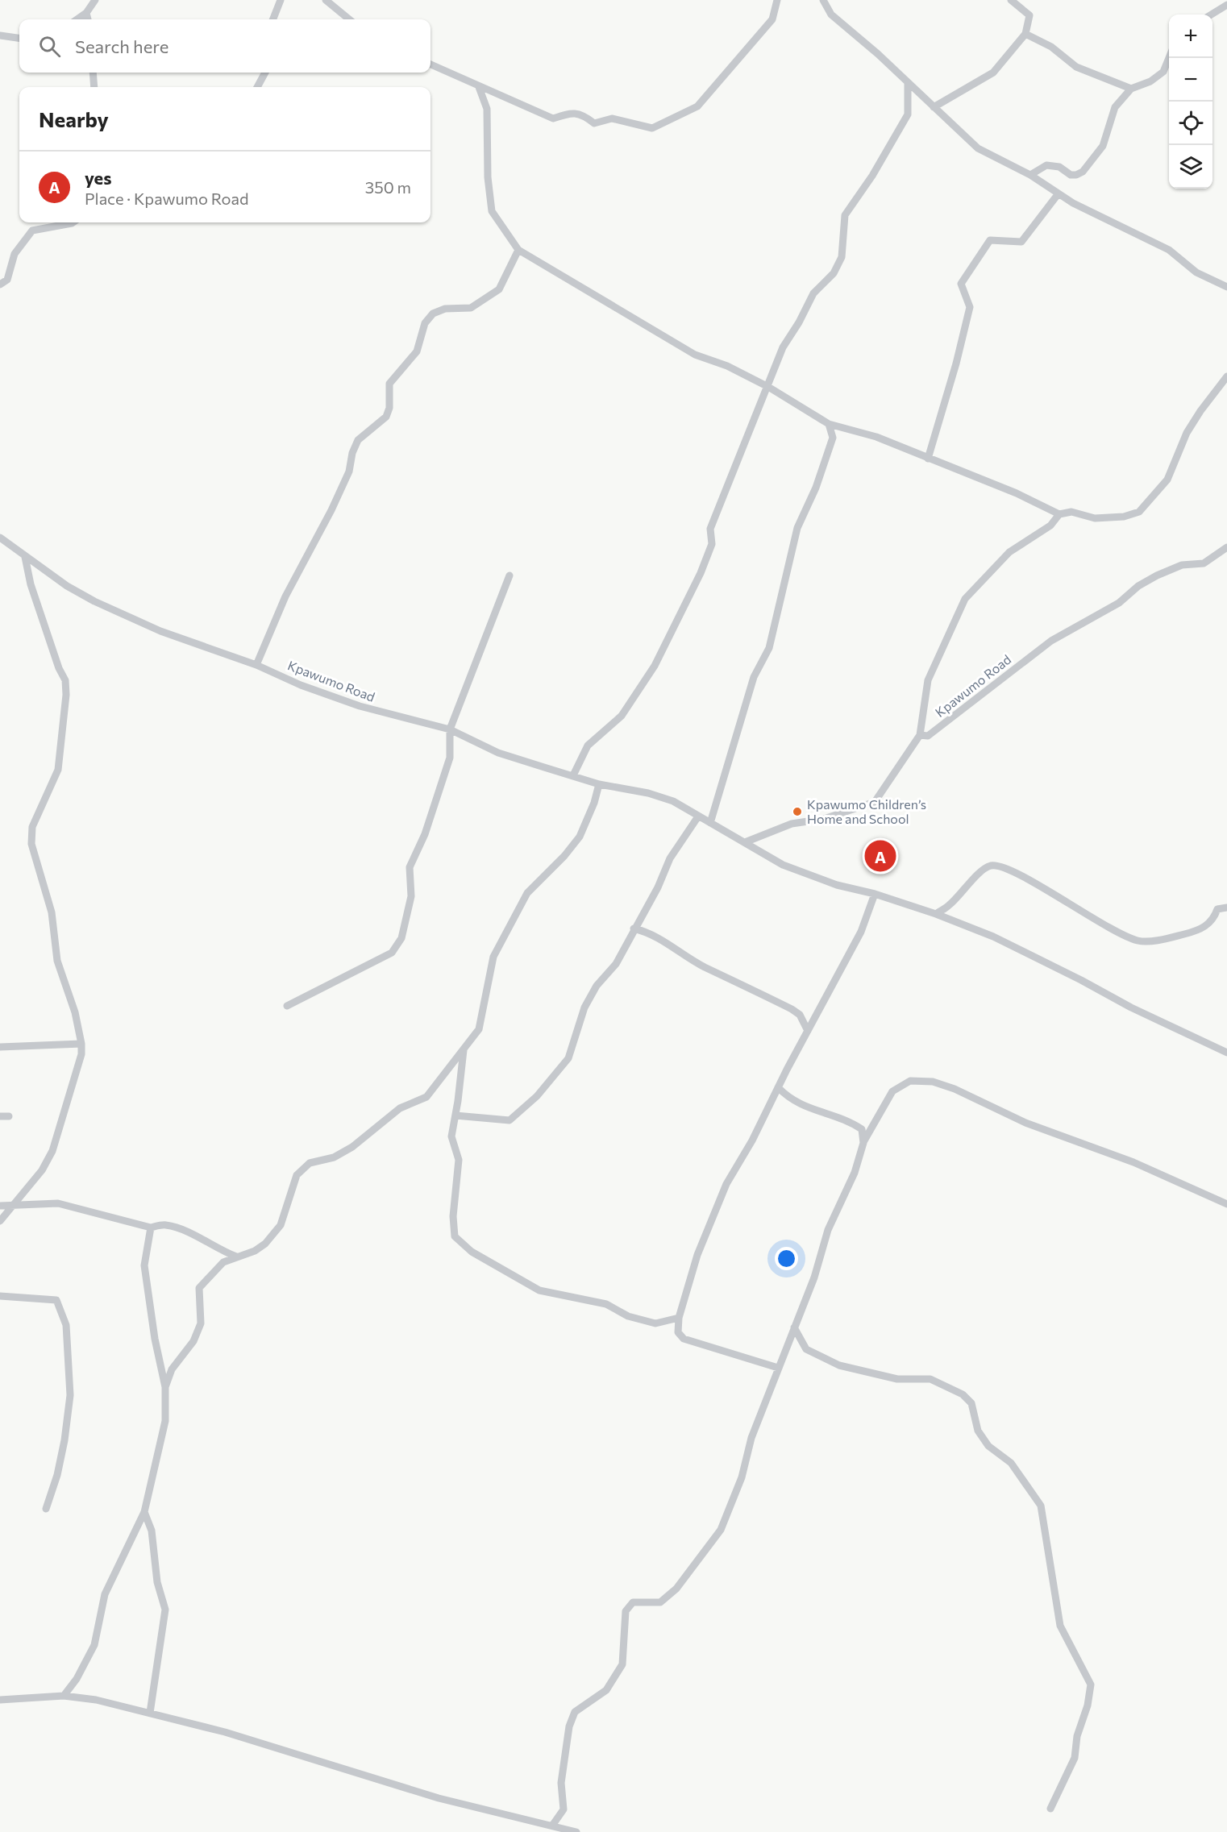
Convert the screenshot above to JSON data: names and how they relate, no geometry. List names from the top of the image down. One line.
{"streets":{"street":["Kpawumo Road"]},"places":["Kpawumo Children’s Home and School"],"page":{"map_buttons":["+","−"],"search":"Search here","heading":"Nearby","list":[{"mark":"A","name":"yes","note":"Place · Kpawumo Road","value":"350 m"}],"pins":"A"}}
